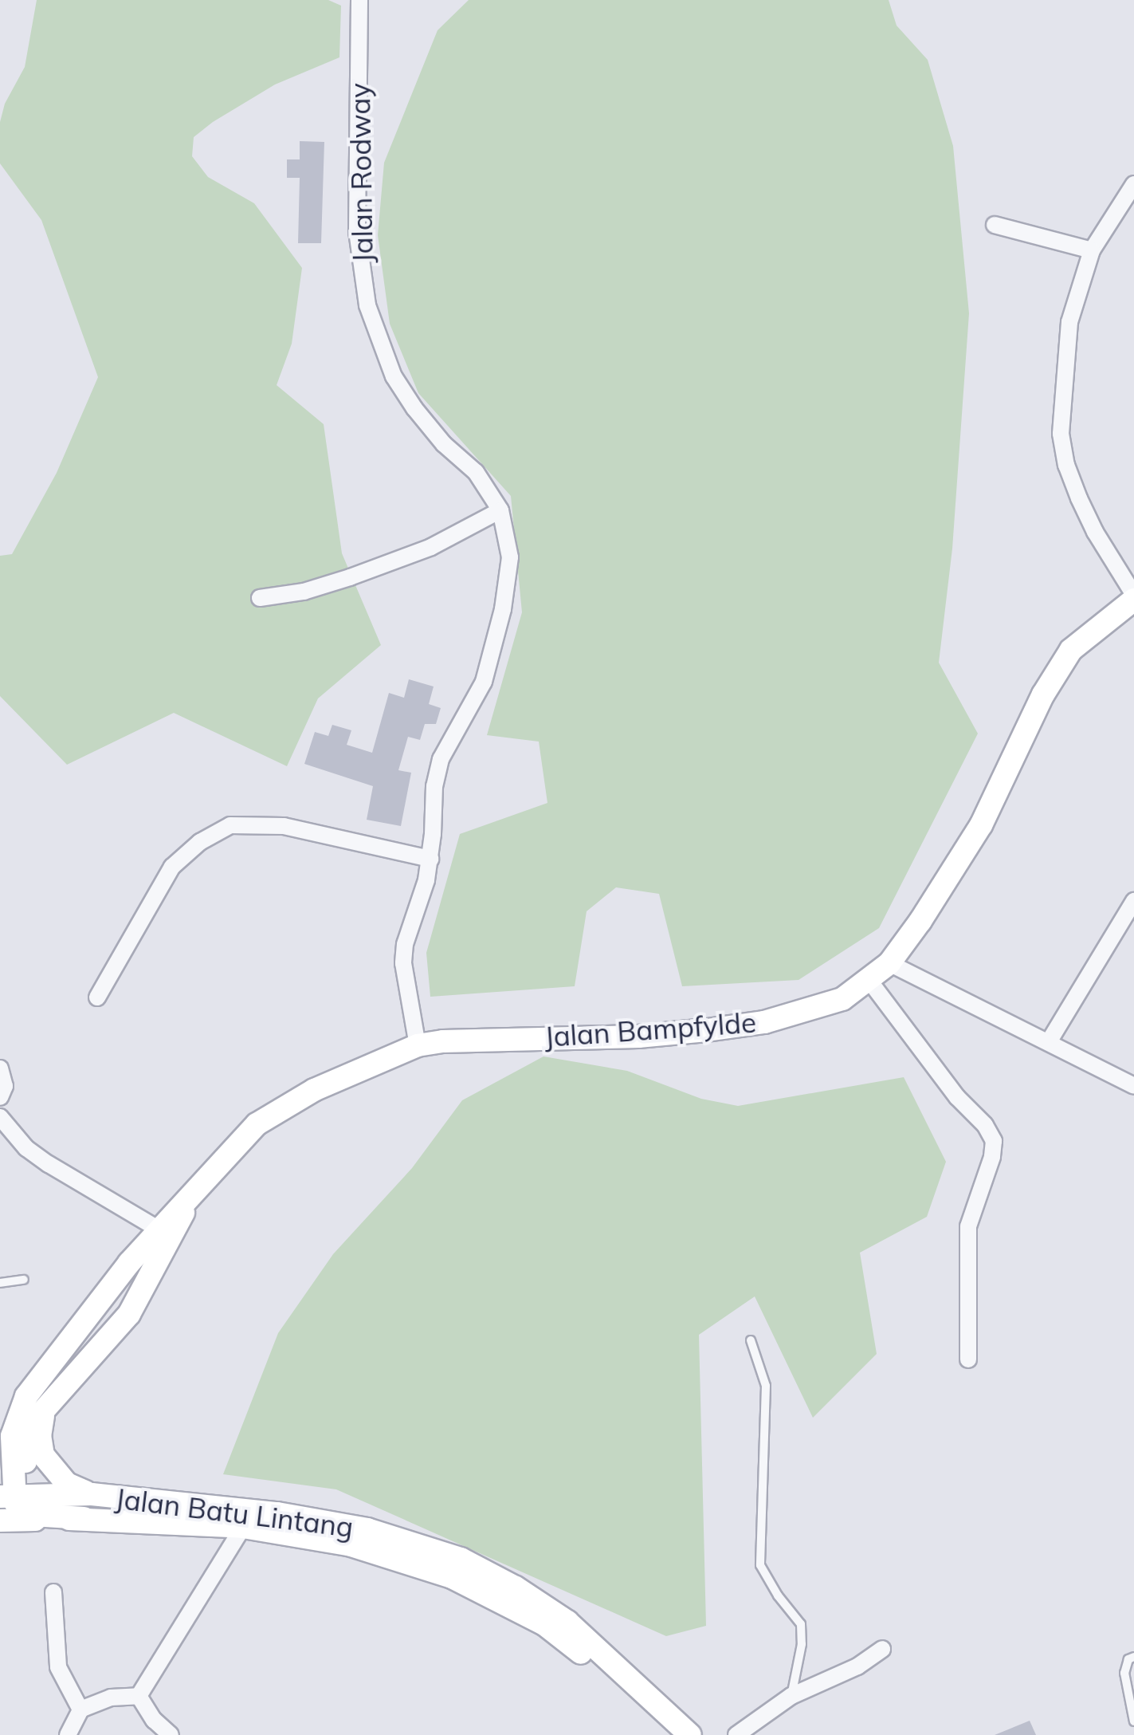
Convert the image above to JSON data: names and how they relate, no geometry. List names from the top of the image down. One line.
{"streets":{"street":["Jalan Rodway","Jalan Bampfylde","Jalan Batu Lintang"]},"crossings":[["Jalan Rodway","Jalan Bampfylde"],["Jalan Bampfylde","Jalan Batu Lintang"]]}
